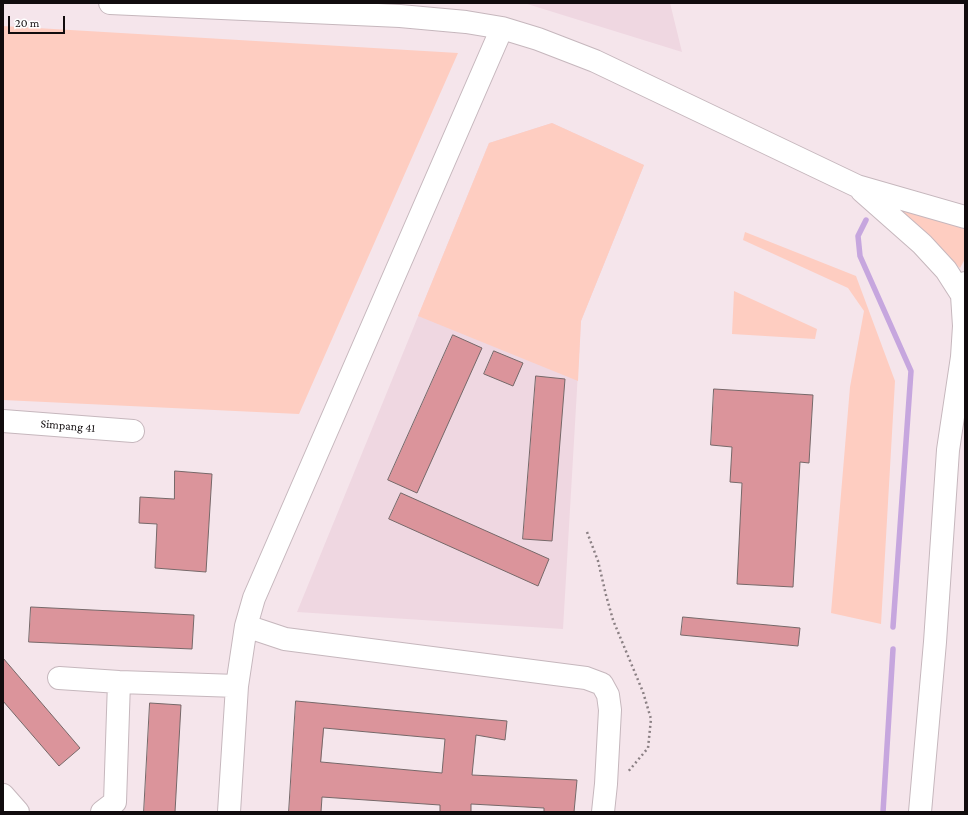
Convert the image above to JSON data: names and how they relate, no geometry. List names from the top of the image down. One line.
{"streets":{"street":["Simpang 41"]},"scale_bar":"20 m"}
